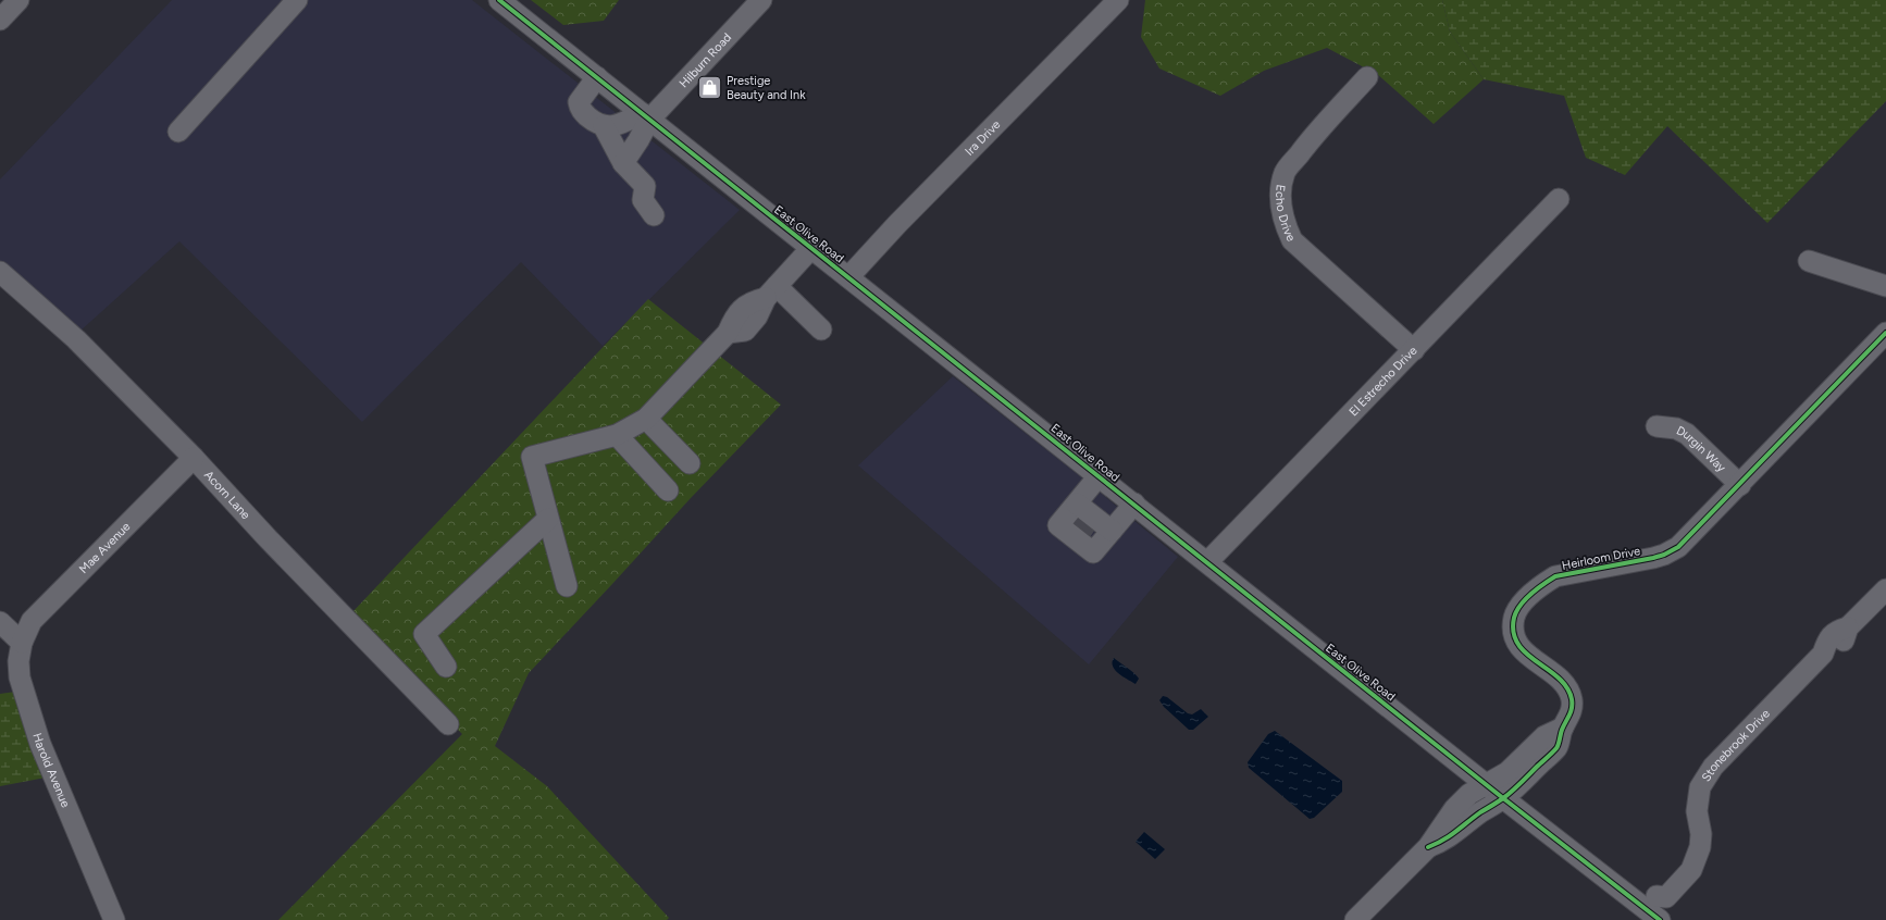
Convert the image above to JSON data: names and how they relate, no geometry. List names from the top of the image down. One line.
{"streets":{"street":["Hilburn Road","Ira Drive","Echo Drive","East Olive Road","El Estrecho Drive","Durgin Way","Acorn Lane","Mae Avenue","Heirloom Drive","Stonebrook Drive","Harold Avenue"]},"crossings":[["Hilburn Road","East Olive Road"],["Ira Drive","East Olive Road"],["Echo Drive","El Estrecho Drive"],["East Olive Road","El Estrecho Drive"],["East Olive Road","Heirloom Drive"],["East Olive Road","Stonebrook Drive"],["Durgin Way","Heirloom Drive"],["Acorn Lane","Mae Avenue"],["Mae Avenue","Harold Avenue"]],"places":{"shop":["Prestige Beauty and Ink"]}}
